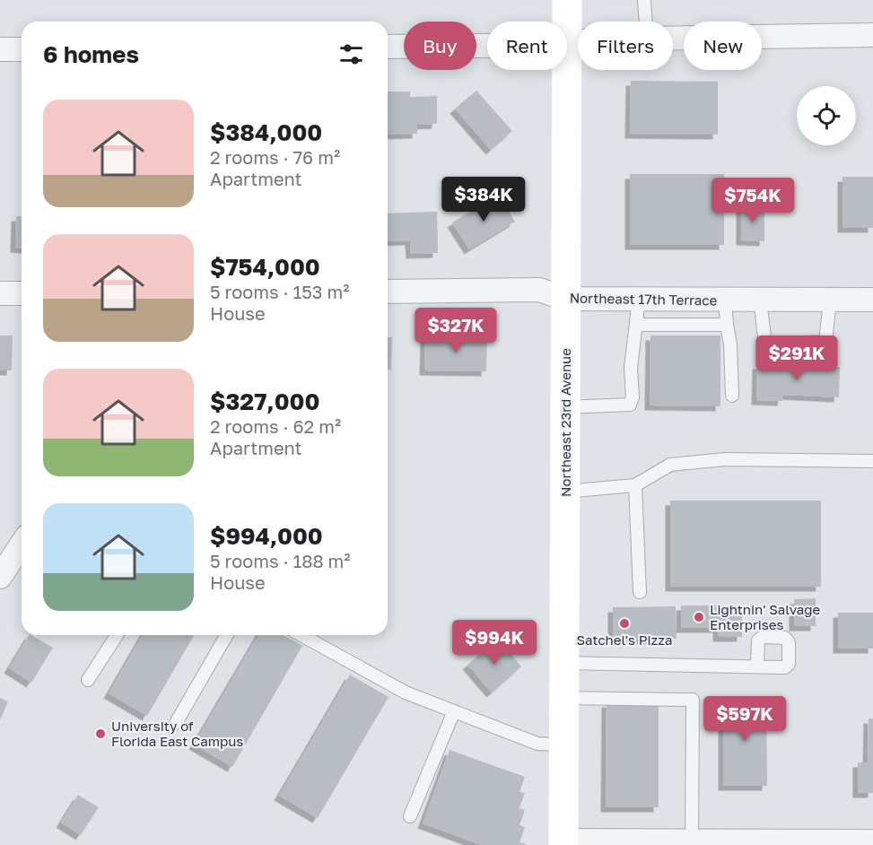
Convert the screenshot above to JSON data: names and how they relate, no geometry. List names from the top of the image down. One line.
{"streets":{"main road":["Northeast 23rd Avenue"],"street":["Northeast 17th Terrace"]},"crossings":[["Northeast 17th Terrace","Northeast 23rd Avenue"]],"places":["Lightnin' Salvage Enterprises","Satchel's Pizza","University of Florida East Campus"],"page":{"chip":["Buy","Rent","Filters","New"],"heading":"6 homes","list":[{"name":"$384,000","note":"2 rooms · 76 m² · Apartment"},{"name":"$754,000","note":"5 rooms · 153 m² · House"},{"name":"$327,000","note":"2 rooms · 62 m² · Apartment"},{"name":"$994,000","note":"5 rooms · 188 m² · House"}],"price":["$384K","$754K","$327K","$291K","$994K","$597K"]}}
